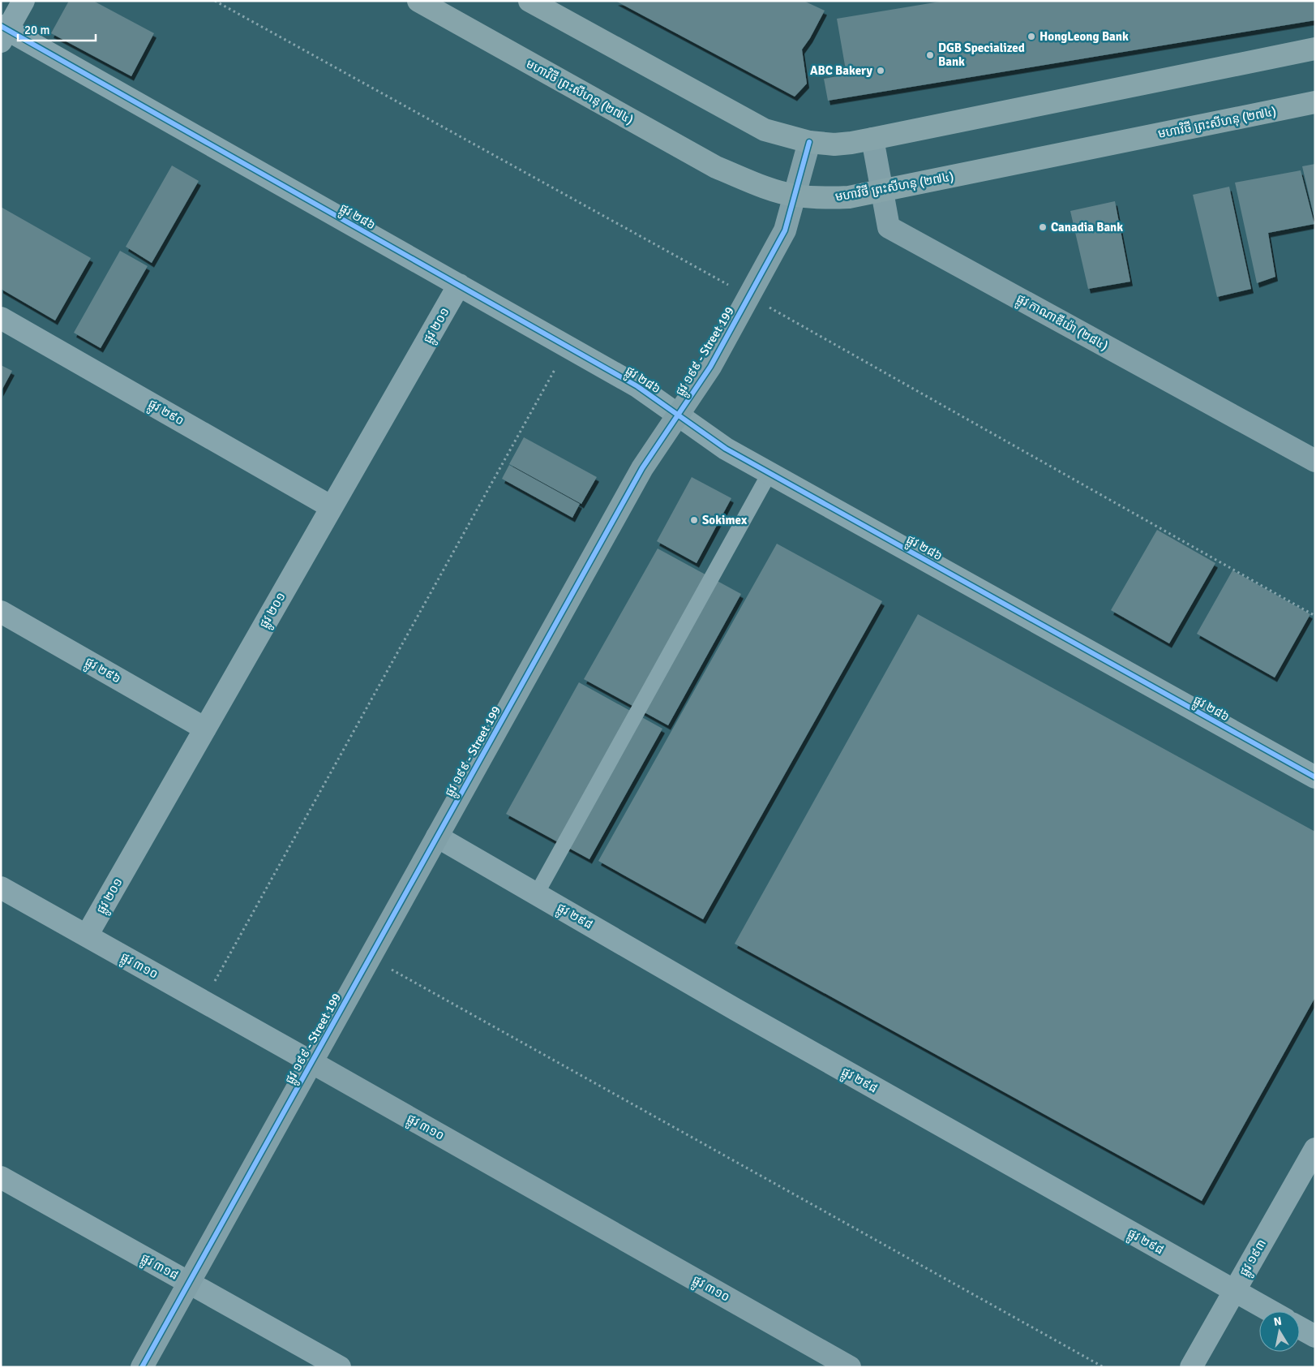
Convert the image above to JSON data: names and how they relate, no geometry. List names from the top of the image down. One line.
{"streets":{"main road":["មហាវិថី ព្រះសីហនុ (២៧៤)"],"street":["ផ្លូវ ២៨៦","ផ្លូវ កាណាឌីយ៉ា (២៨៤)","ផ្លូវ ២០១","ផ្លូវ ១៩៩ - Street 199","ផ្លូវ ២៩០","ផ្លូវ ២៩៦","ផ្លូវ ២៩៨","ផ្លូវ ៣១០","ផ្លូវ ១៩៣","ផ្លូវ ៣១៨"]},"crossings":[["មហាវិថី ព្រះសីហនុ (២៧៤)","ផ្លូវ កាណាឌីយ៉ា (២៨៤)"],["មហាវិថី ព្រះសីហនុ (២៧៤)","ផ្លូវ ១៩៩ - Street 199"],["ផ្លូវ ២៨៦","ផ្លូវ ២០១"],["ផ្លូវ ២៨៦","ផ្លូវ ១៩៩ - Street 199"],["ផ្លូវ ២០១","ផ្លូវ ២៩០"],["ផ្លូវ ២០១","ផ្លូវ ២៩៦"],["ផ្លូវ ២០១","ផ្លូវ ៣១០"],["ផ្លូវ ១៩៩ - Street 199","ផ្លូវ ២៩៨"],["ផ្លូវ ១៩៩ - Street 199","ផ្លូវ ៣១០"],["ផ្លូវ ១៩៩ - Street 199","ផ្លូវ ៣១៨"],["ផ្លូវ ២៩៨","ផ្លូវ ១៩៣"]],"places":["HongLeong Bank","DGB Specialized Bank","ABC Bakery","Canadia Bank","Sokimex"],"scale_bar":"20 m","north":"top"}
